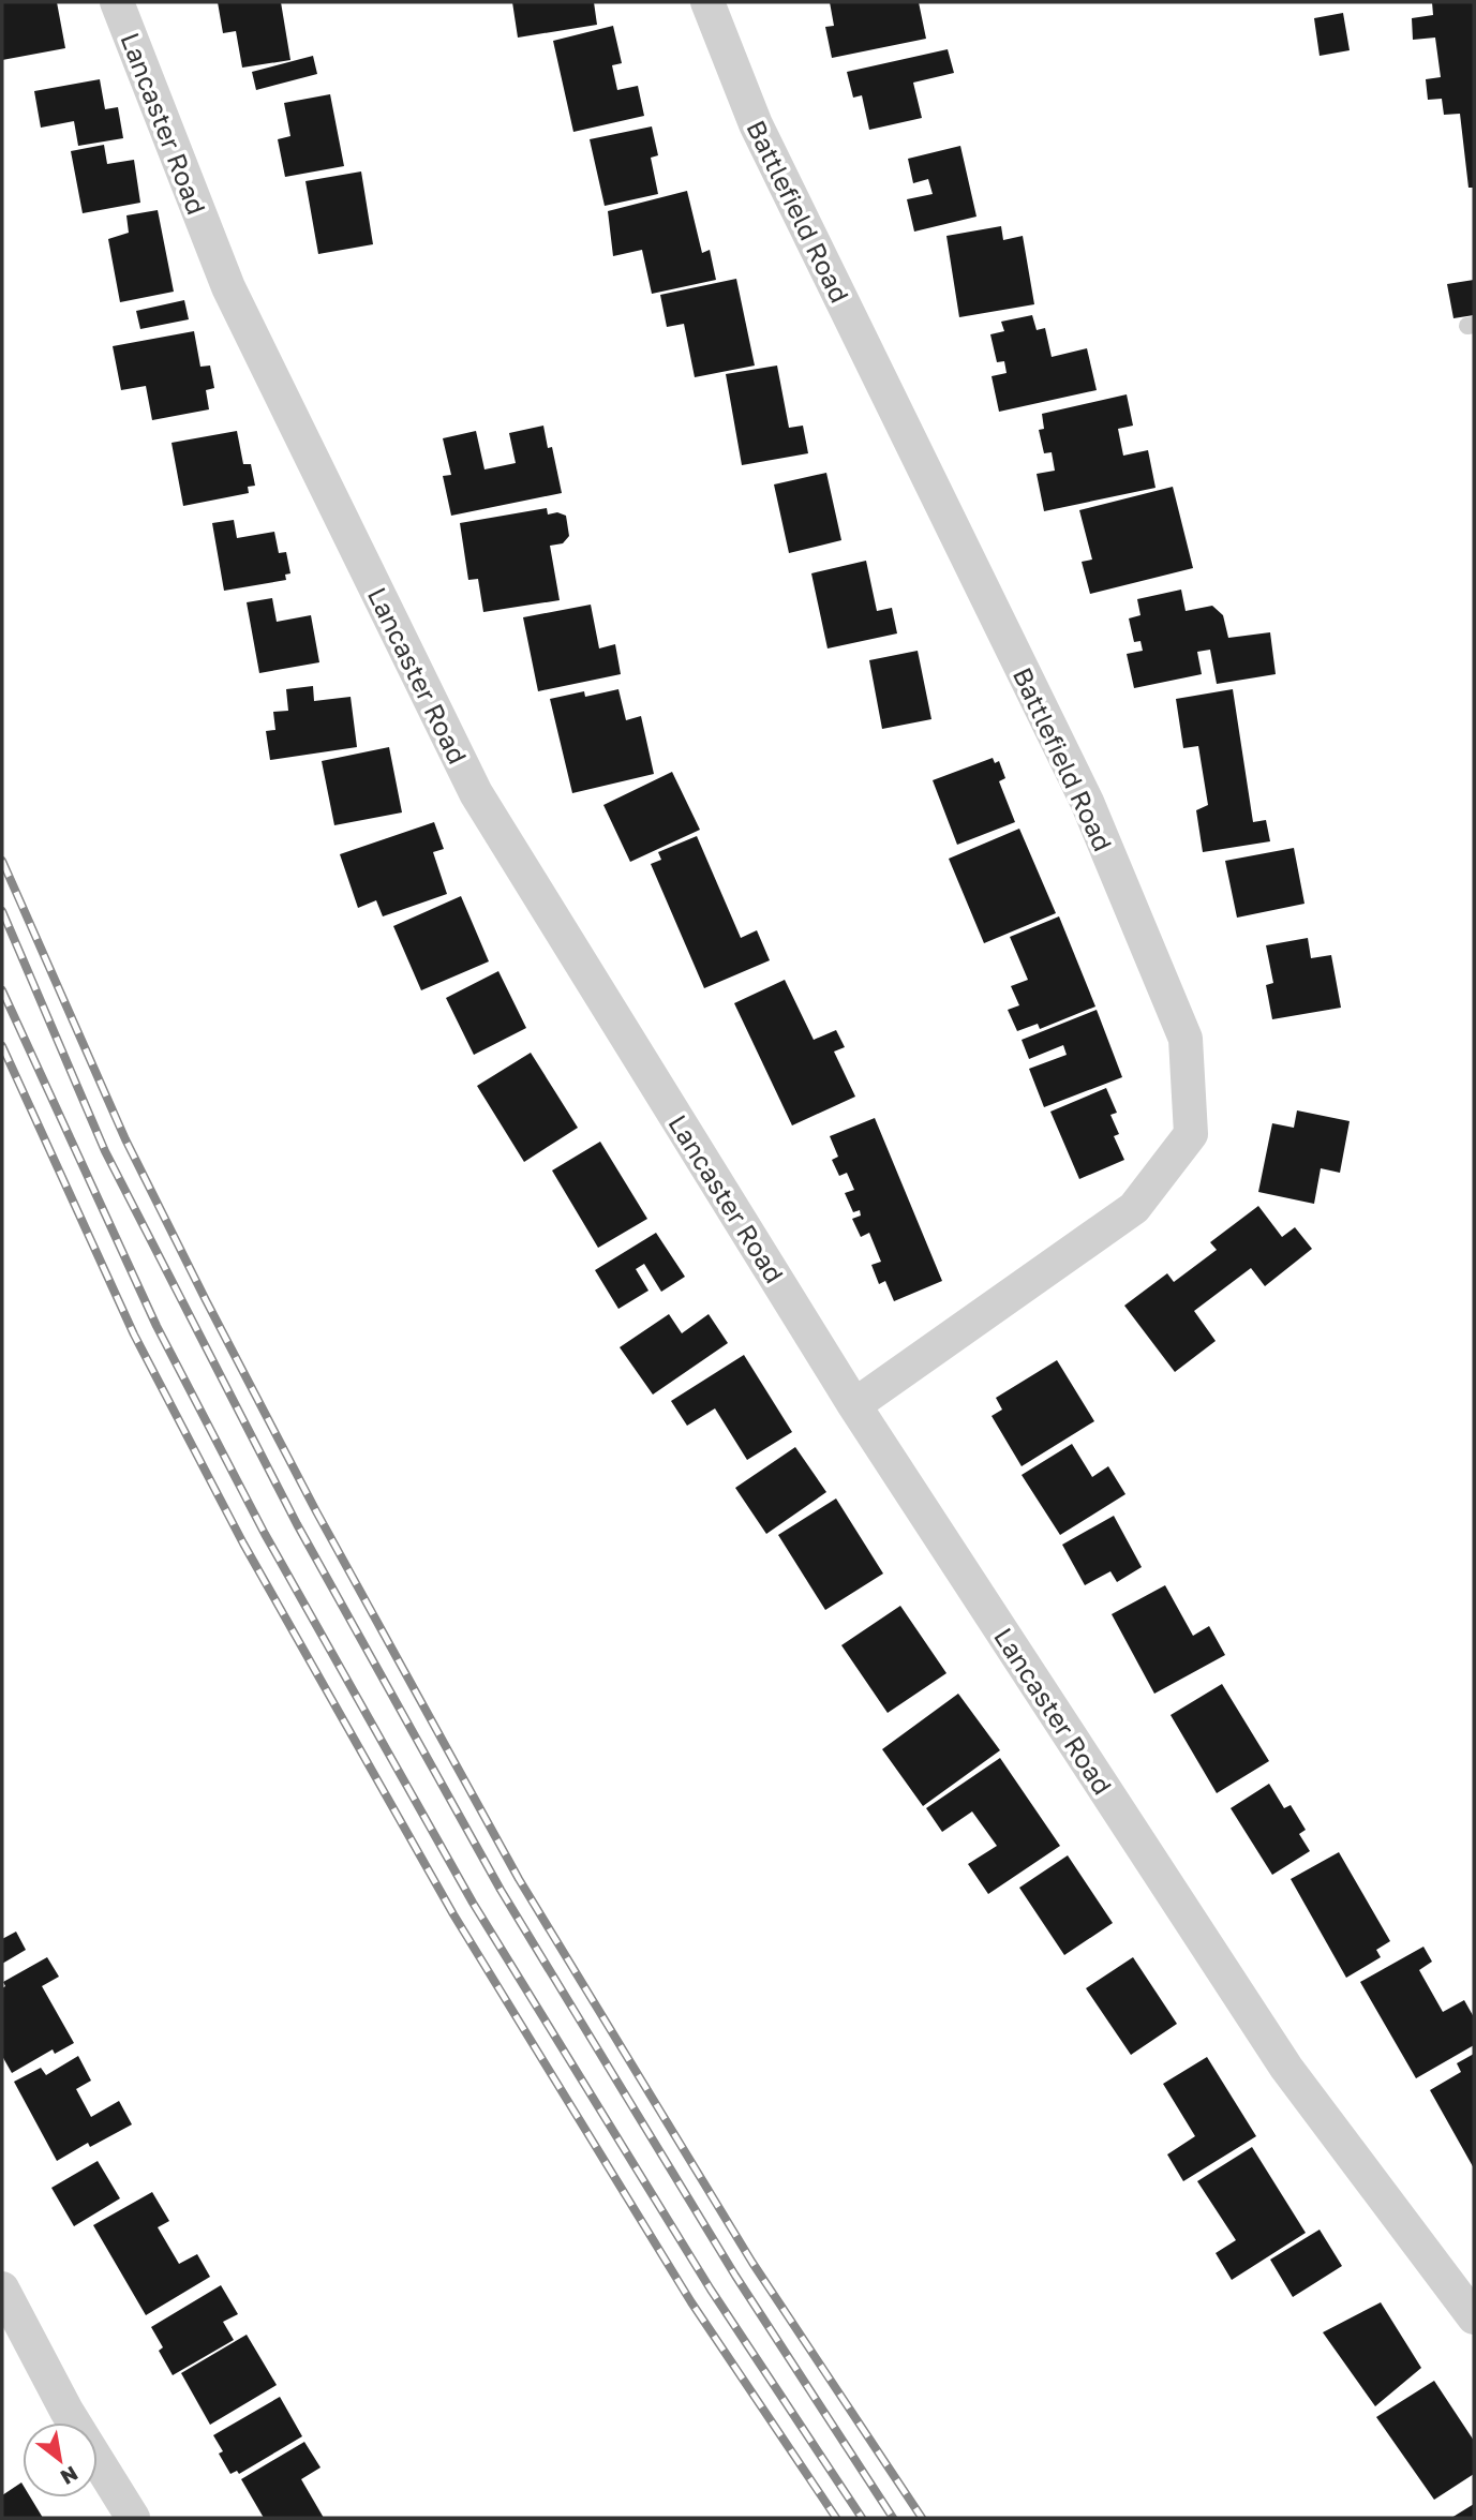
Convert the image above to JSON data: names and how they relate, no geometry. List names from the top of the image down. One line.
{"streets":{"street":["Lancaster Road","Battlefield Road"]},"crossings":[["Lancaster Road","Battlefield Road"]],"north":"bottom right"}
